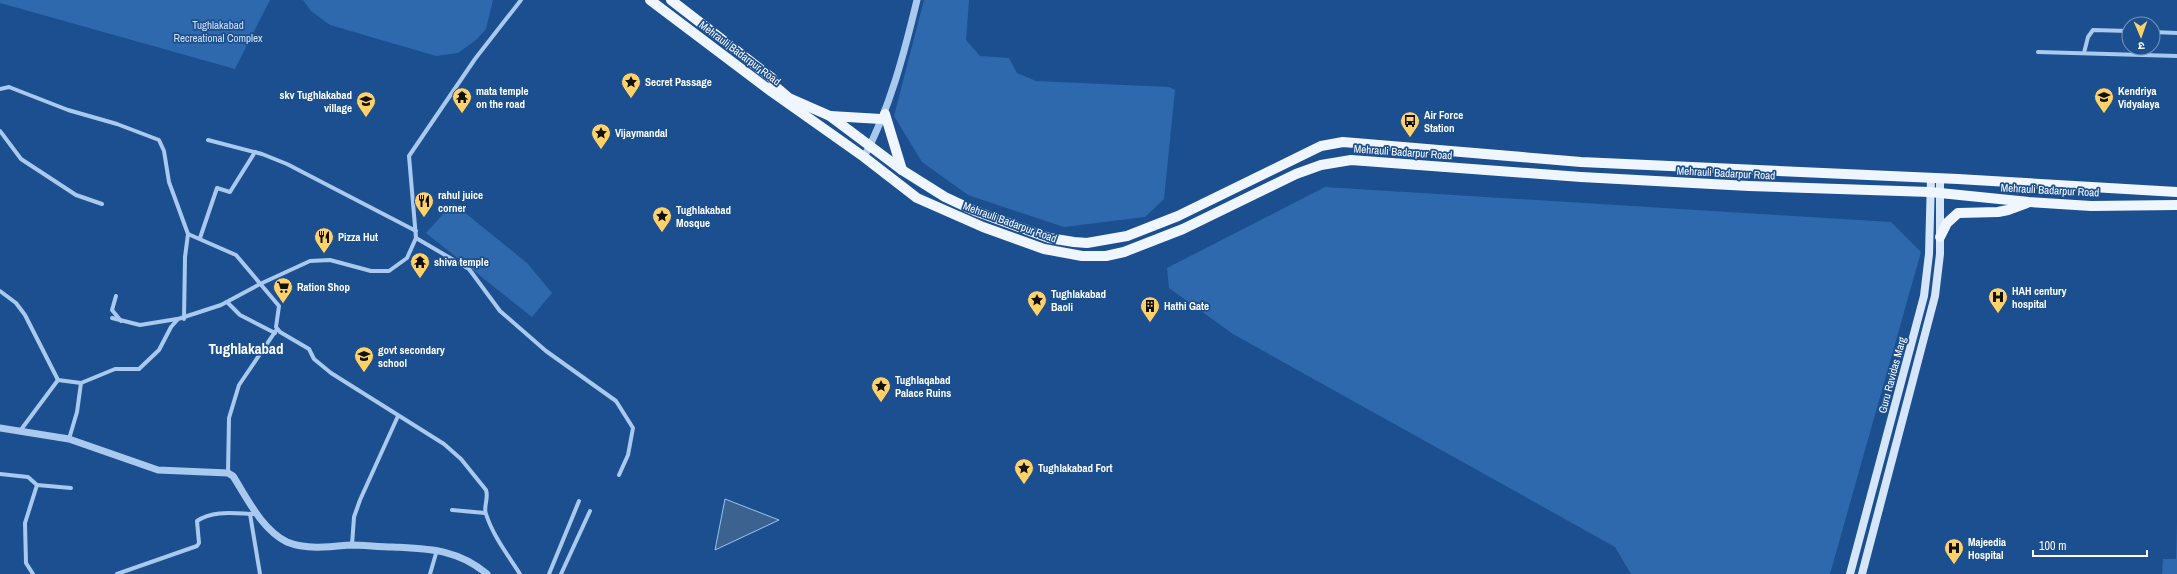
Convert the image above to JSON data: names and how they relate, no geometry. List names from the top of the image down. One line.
{"streets":{"main road":["Mehrauli Badarpur Road","Guru Ravidas Marg"]},"crossings":[["Mehrauli Badarpur Road","Guru Ravidas Marg"]],"districts":["Tughlakabad"],"parks":["Tughlakabad Recreational Complex"],"places":{"place":["Secret Passage","Vijaymandal","Tughlakabad Mosque","Tughlakabad Baoli","Tughlaqabad Palace Ruins","Tughlakabad Fort"],"temple":["mata temple on the road","shiva temple"],"school or university":["Kendriya Vidyalaya","skv Tughlakabad village","govt secondary school"],"bus stop":["Air Force Station"],"restaurant":["rahul juice corner","Pizza Hut"],"supermarket":["Ration Shop"],"hospital":["HAH century hospital","Majeedia Hospital"],"building":["Hathi Gate"]},"scale_bar":"100 m","north":"bottom"}
